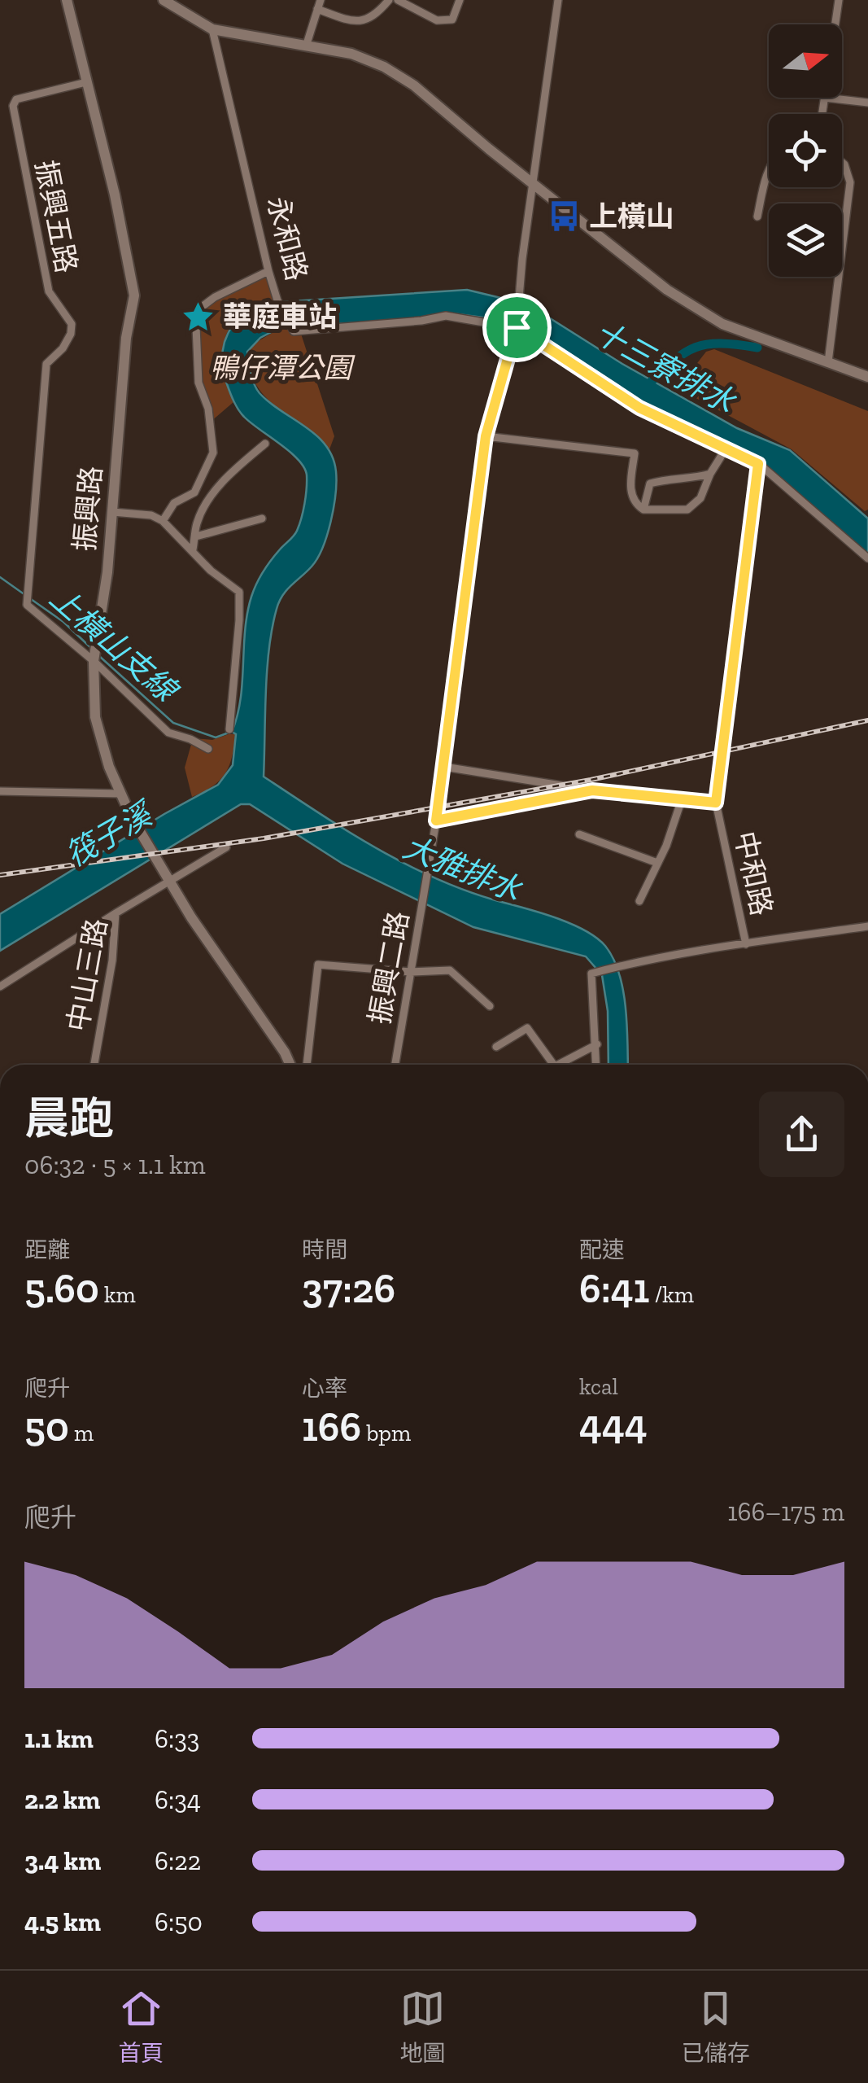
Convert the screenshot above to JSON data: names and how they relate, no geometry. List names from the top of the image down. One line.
{"streets":{"street":["振興五路","永和路","振興路","中和路","振興二路","中山三路"]},"crossings":[["振興五路","振興路"],["振興路","中山三路"],["中和路","振興二路"]],"water":["十三寮排水","上橫山支線","筏子溪","大雅排水"],"parks":["鴨仔潭公園"],"places":{"bus stop":["上橫山"],"place":["華庭車站"]},"north":"right","page":{"heading":["晨跑","06:32 · 5 × 1.1 km"],"stats":[["距離","5.60 km"],["時間","37:26"],["配速","6:41 /km"],["爬升","50 m"],["心率","166 bpm"],["kcal","444"]],"chart":["爬升","166–175 m"],"list":[{"name":"1.1 km","note":"6:33"},{"name":"2.2 km","note":"6:34"},{"name":"3.4 km","note":"6:22"},{"name":"4.5 km","note":"6:50"}],"tabs":["首頁","地圖","已儲存"]}}
